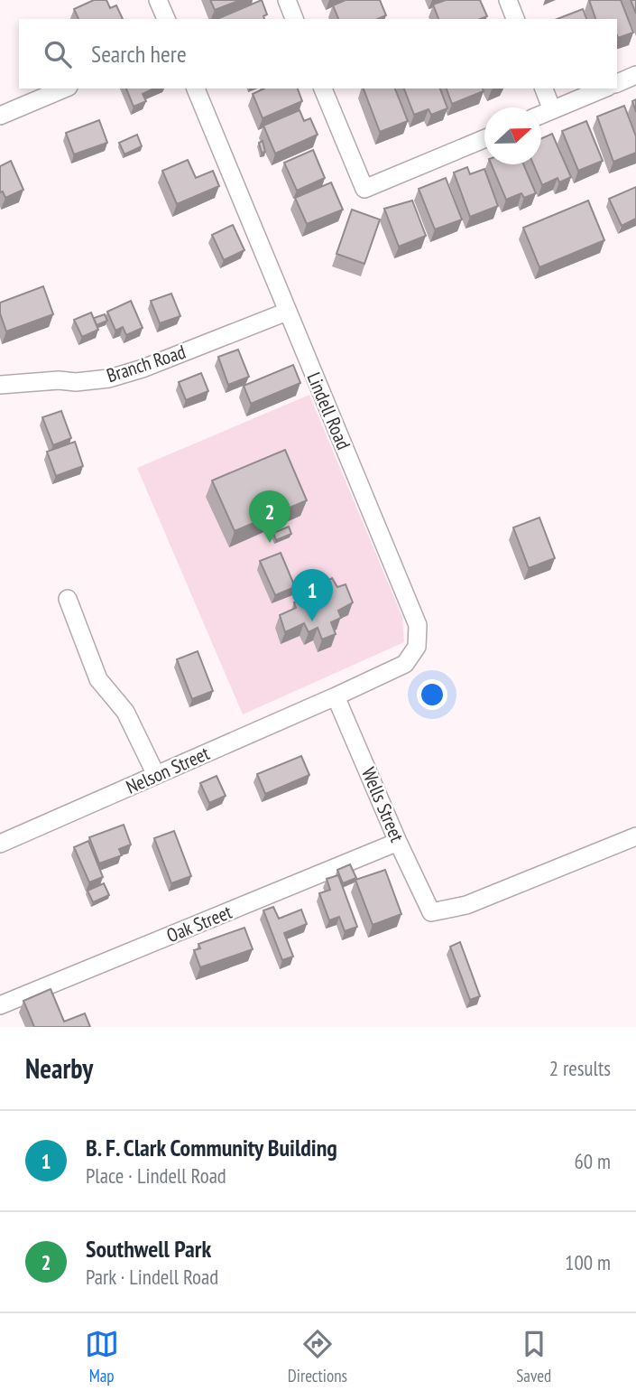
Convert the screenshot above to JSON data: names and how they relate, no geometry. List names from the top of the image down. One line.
{"streets":{"street":["Branch Road","Lindell Road","Nelson Street","Wells Street","Oak Street"]},"crossings":[["Branch Road","Lindell Road"],["Lindell Road","Nelson Street"],["Lindell Road","Wells Street"],["Nelson Street","Wells Street"],["Wells Street","Oak Street"]],"north":"right","page":{"search":"Search here","pins":["2","1"],"heading":["Nearby","2 results"],"list":[{"mark":"1","name":"B. F. Clark Community Building","note":"Place · Lindell Road","value":"60 m"},{"mark":"2","name":"Southwell Park","note":"Park · Lindell Road","value":"100 m"}],"nav":["Map","Directions","Saved"]}}
